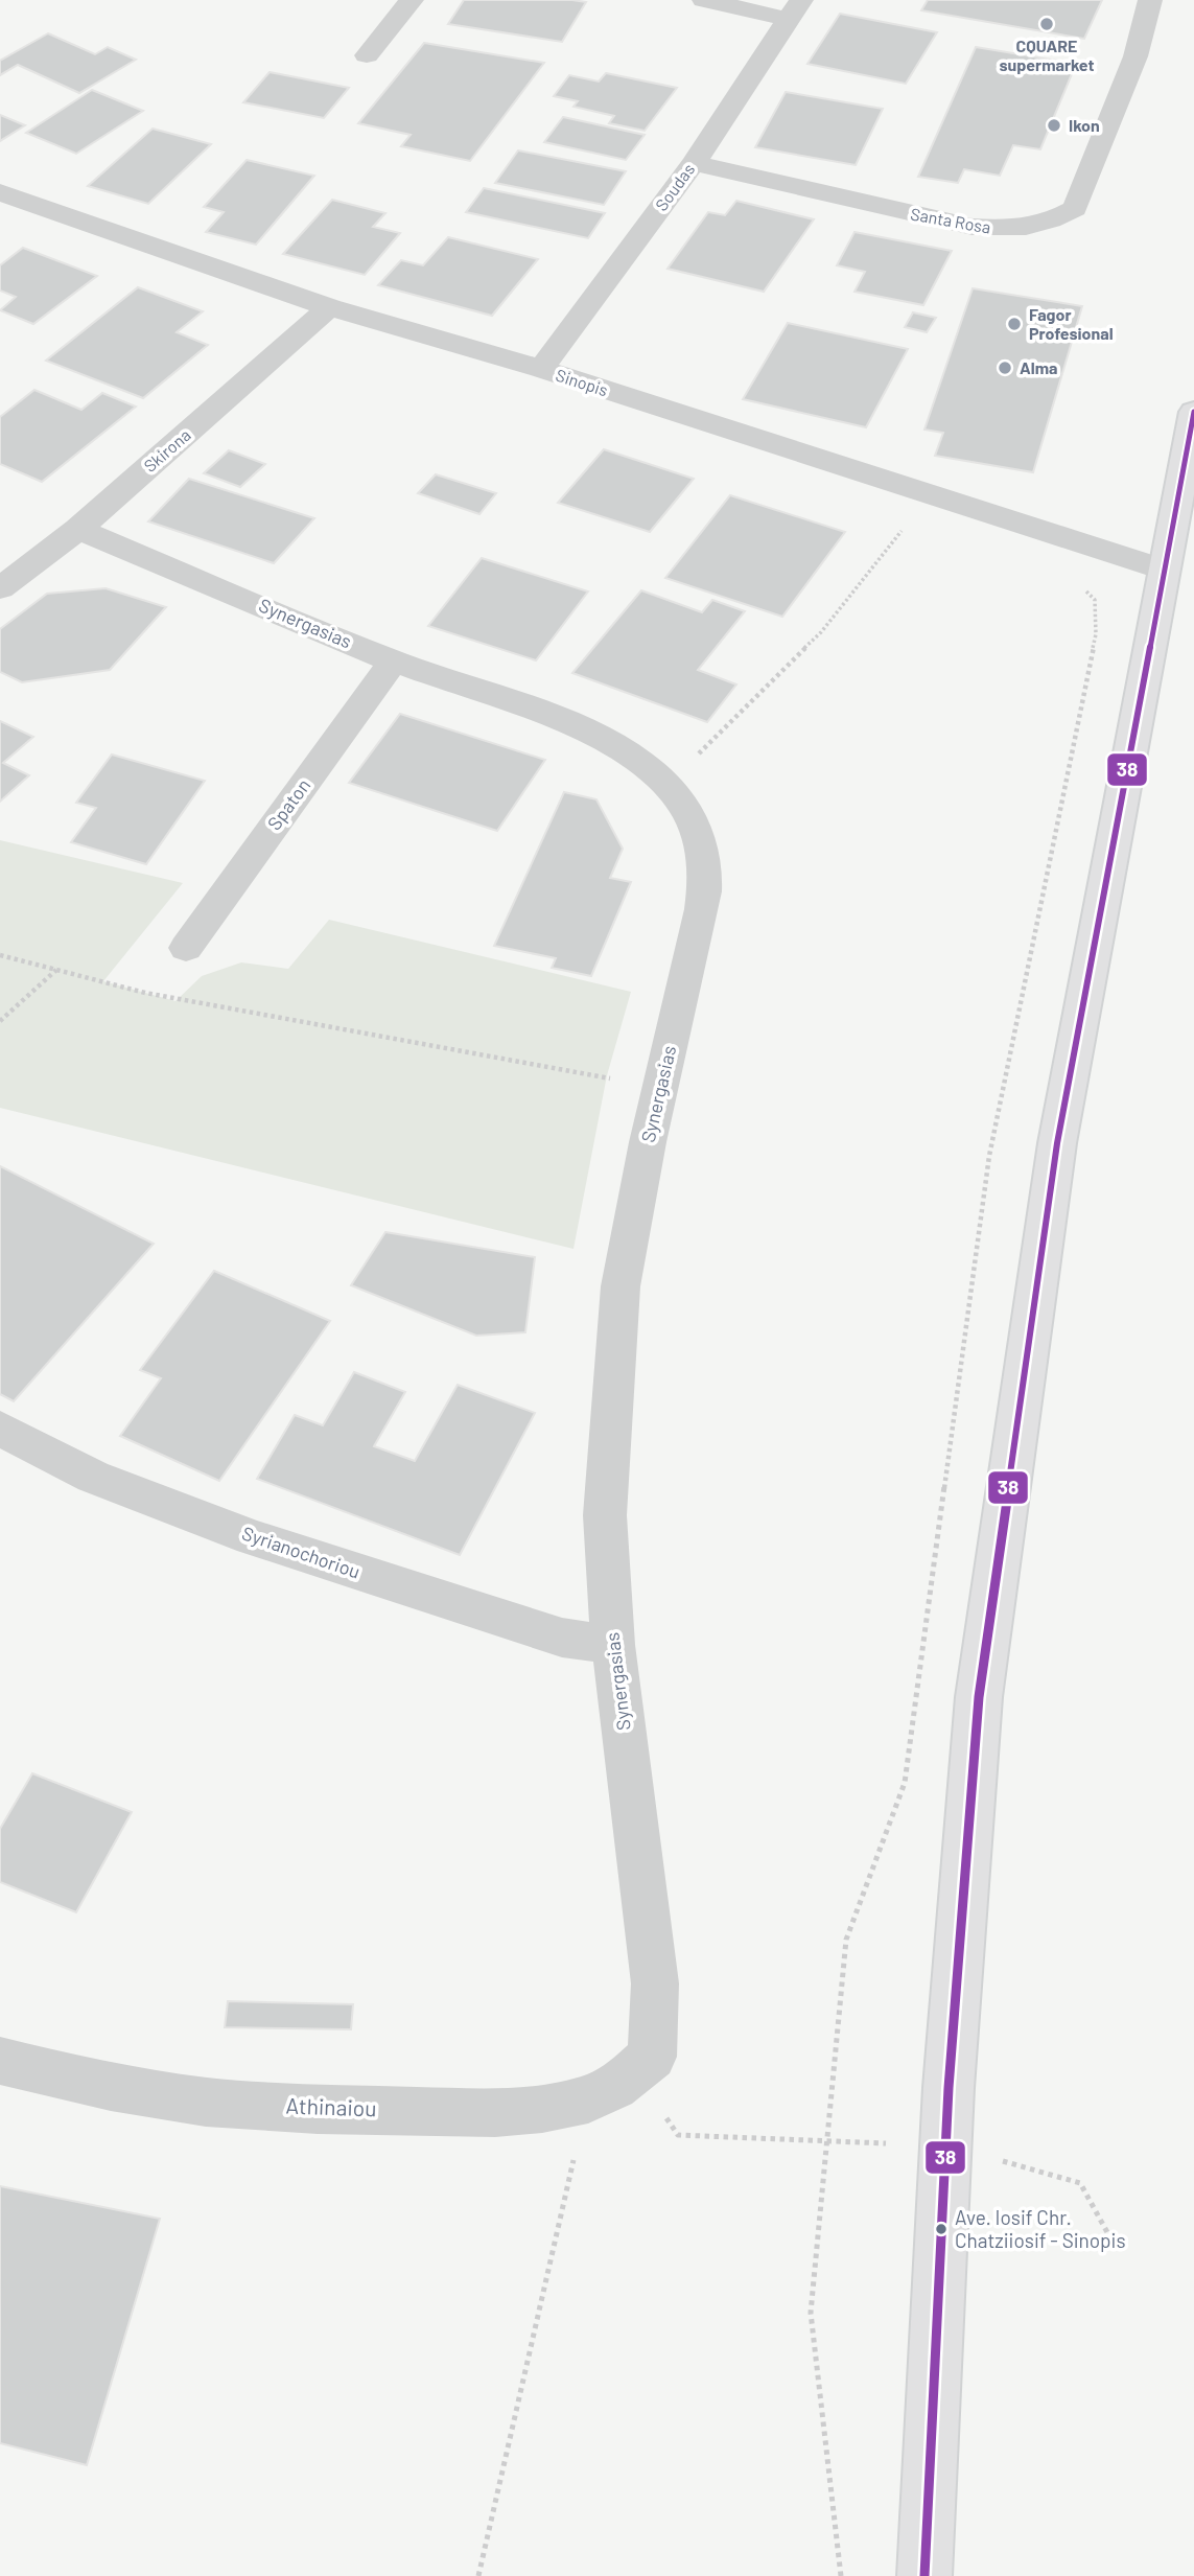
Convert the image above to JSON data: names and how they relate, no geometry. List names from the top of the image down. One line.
{"streets":{"street":["Soudas","Santa Rosa","Sinopis","Skirona","Synergasias","Spaton","Syrianochoriou","Athinaiou"]},"crossings":[["Soudas","Santa Rosa"],["Soudas","Sinopis"],["Sinopis","Skirona"],["Skirona","Synergasias"],["Synergasias","Spaton"],["Synergasias","Syrianochoriou"],["Synergasias","Athinaiou"]],"places":["CQUARE supermarket","Ikon","Fagor Profesional","Alma","Ave. Iosif Chr. Chatziiosif - Sinopis"],"lines":["transit line 38"]}
